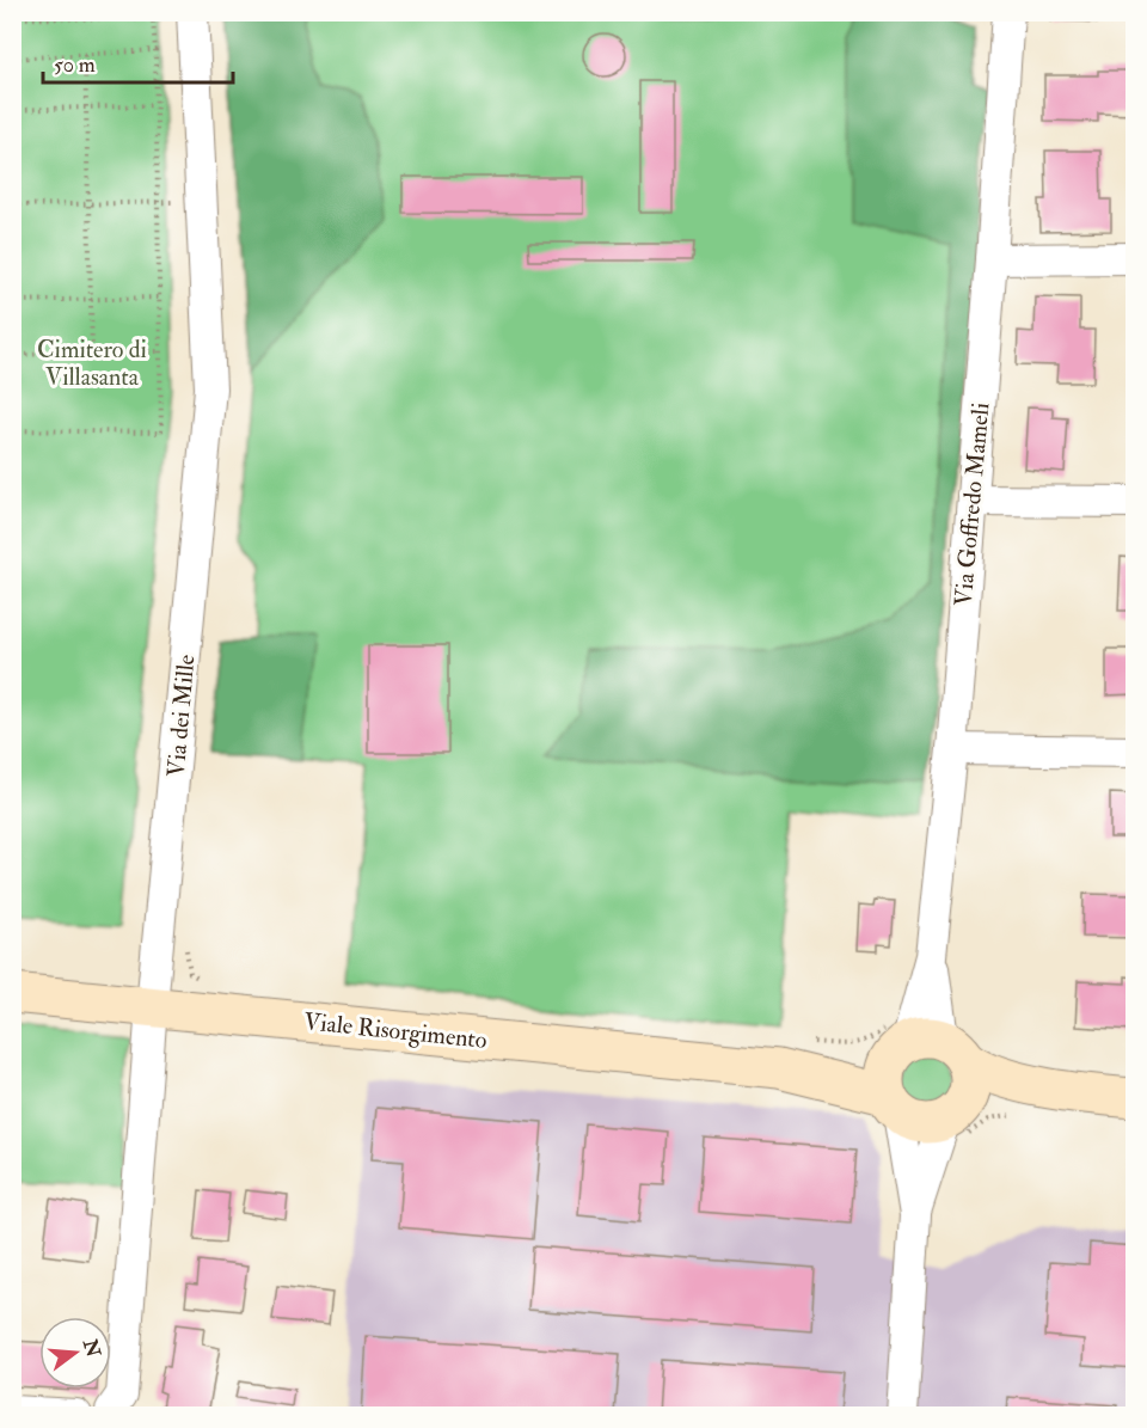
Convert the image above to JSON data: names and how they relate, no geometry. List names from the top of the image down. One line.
{"streets":{"street":["Via Goffredo Mameli","Via dei Mille","Viale Risorgimento"]},"crossings":[["Via Goffredo Mameli","Viale Risorgimento"],["Via dei Mille","Viale Risorgimento"]],"parks":["Cimitero di Villasanta"],"scale_bar":"50 m","north":"right"}
